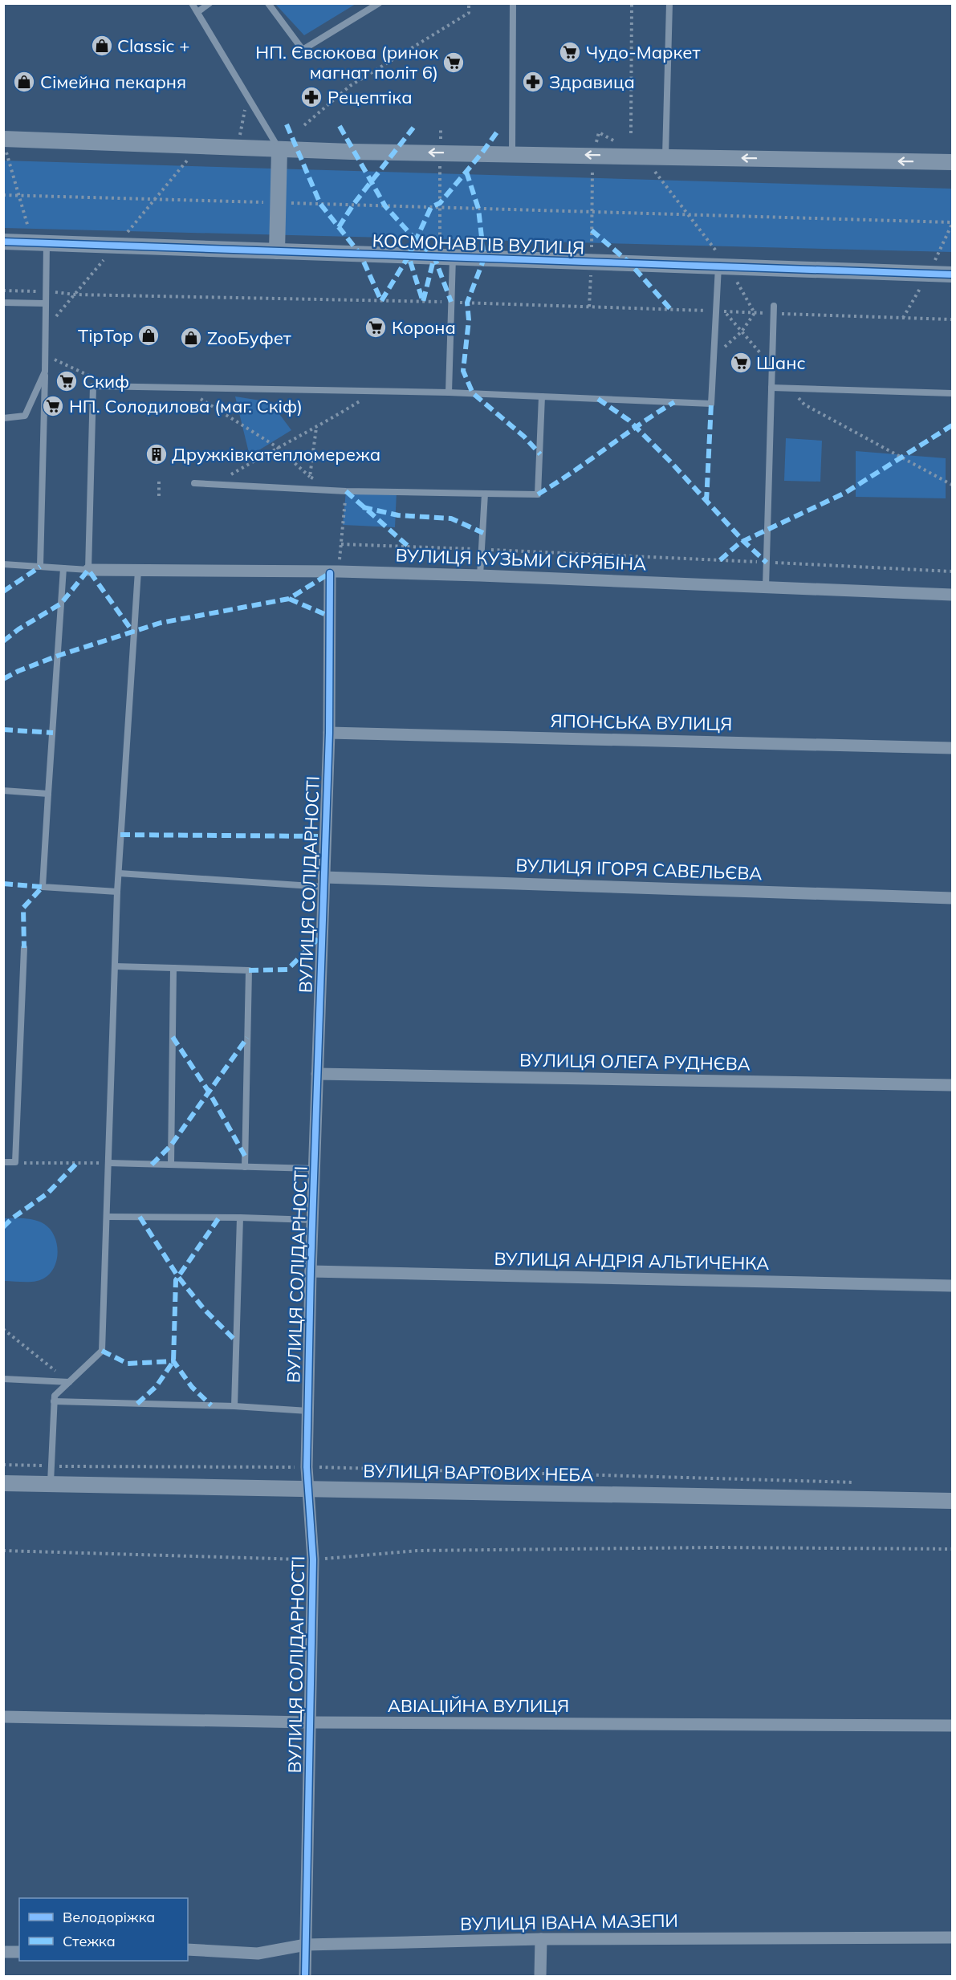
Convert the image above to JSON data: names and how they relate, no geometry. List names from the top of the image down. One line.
{"streets":{"street":["КОСМОНАВТІВ ВУЛИЦЯ","ВУЛИЦЯ КУЗЬМИ СКРЯБІНА","ЯПОНСЬКА ВУЛИЦЯ","ВУЛИЦЯ ІГОРЯ САВЕЛЬЄВА","ВУЛИЦЯ СОЛІДАРНОСТІ","ВУЛИЦЯ ОЛЕГА РУДНЄВА","ВУЛИЦЯ АНДРІЯ АЛЬТИЧЕНКА","ВУЛИЦЯ ВАРТОВИХ НЕБА","АВІАЦІЙНА ВУЛИЦЯ","ВУЛИЦЯ ІВАНА МАЗЕПИ"]},"crossings":[["ЯПОНСЬКА ВУЛИЦЯ","ВУЛИЦЯ СОЛІДАРНОСТІ"],["ВУЛИЦЯ ІГОРЯ САВЕЛЬЄВА","ВУЛИЦЯ СОЛІДАРНОСТІ"],["ВУЛИЦЯ СОЛІДАРНОСТІ","ВУЛИЦЯ ОЛЕГА РУДНЄВА"],["ВУЛИЦЯ СОЛІДАРНОСТІ","ВУЛИЦЯ АНДРІЯ АЛЬТИЧЕНКА"],["ВУЛИЦЯ СОЛІДАРНОСТІ","ВУЛИЦЯ ВАРТОВИХ НЕБА"],["ВУЛИЦЯ СОЛІДАРНОСТІ","АВІАЦІЙНА ВУЛИЦЯ"],["ВУЛИЦЯ СОЛІДАРНОСТІ","ВУЛИЦЯ ІВАНА МАЗЕПИ"]],"places":{"shop":["Classic +","Сімейна пекарня","TipTop","ZooБуфет"],"supermarket":["Чудо-Маркет","НП. Євсюкова (ринок магнат політ 6)","Корона","Шанс","Скиф","НП. Солодилова (маг. Скіф)"],"pharmacy":["Здравица","Рецептіка"],"building":["Дружківкатепломережа"]},"legend":["Велодоріжка","Стежка"]}
